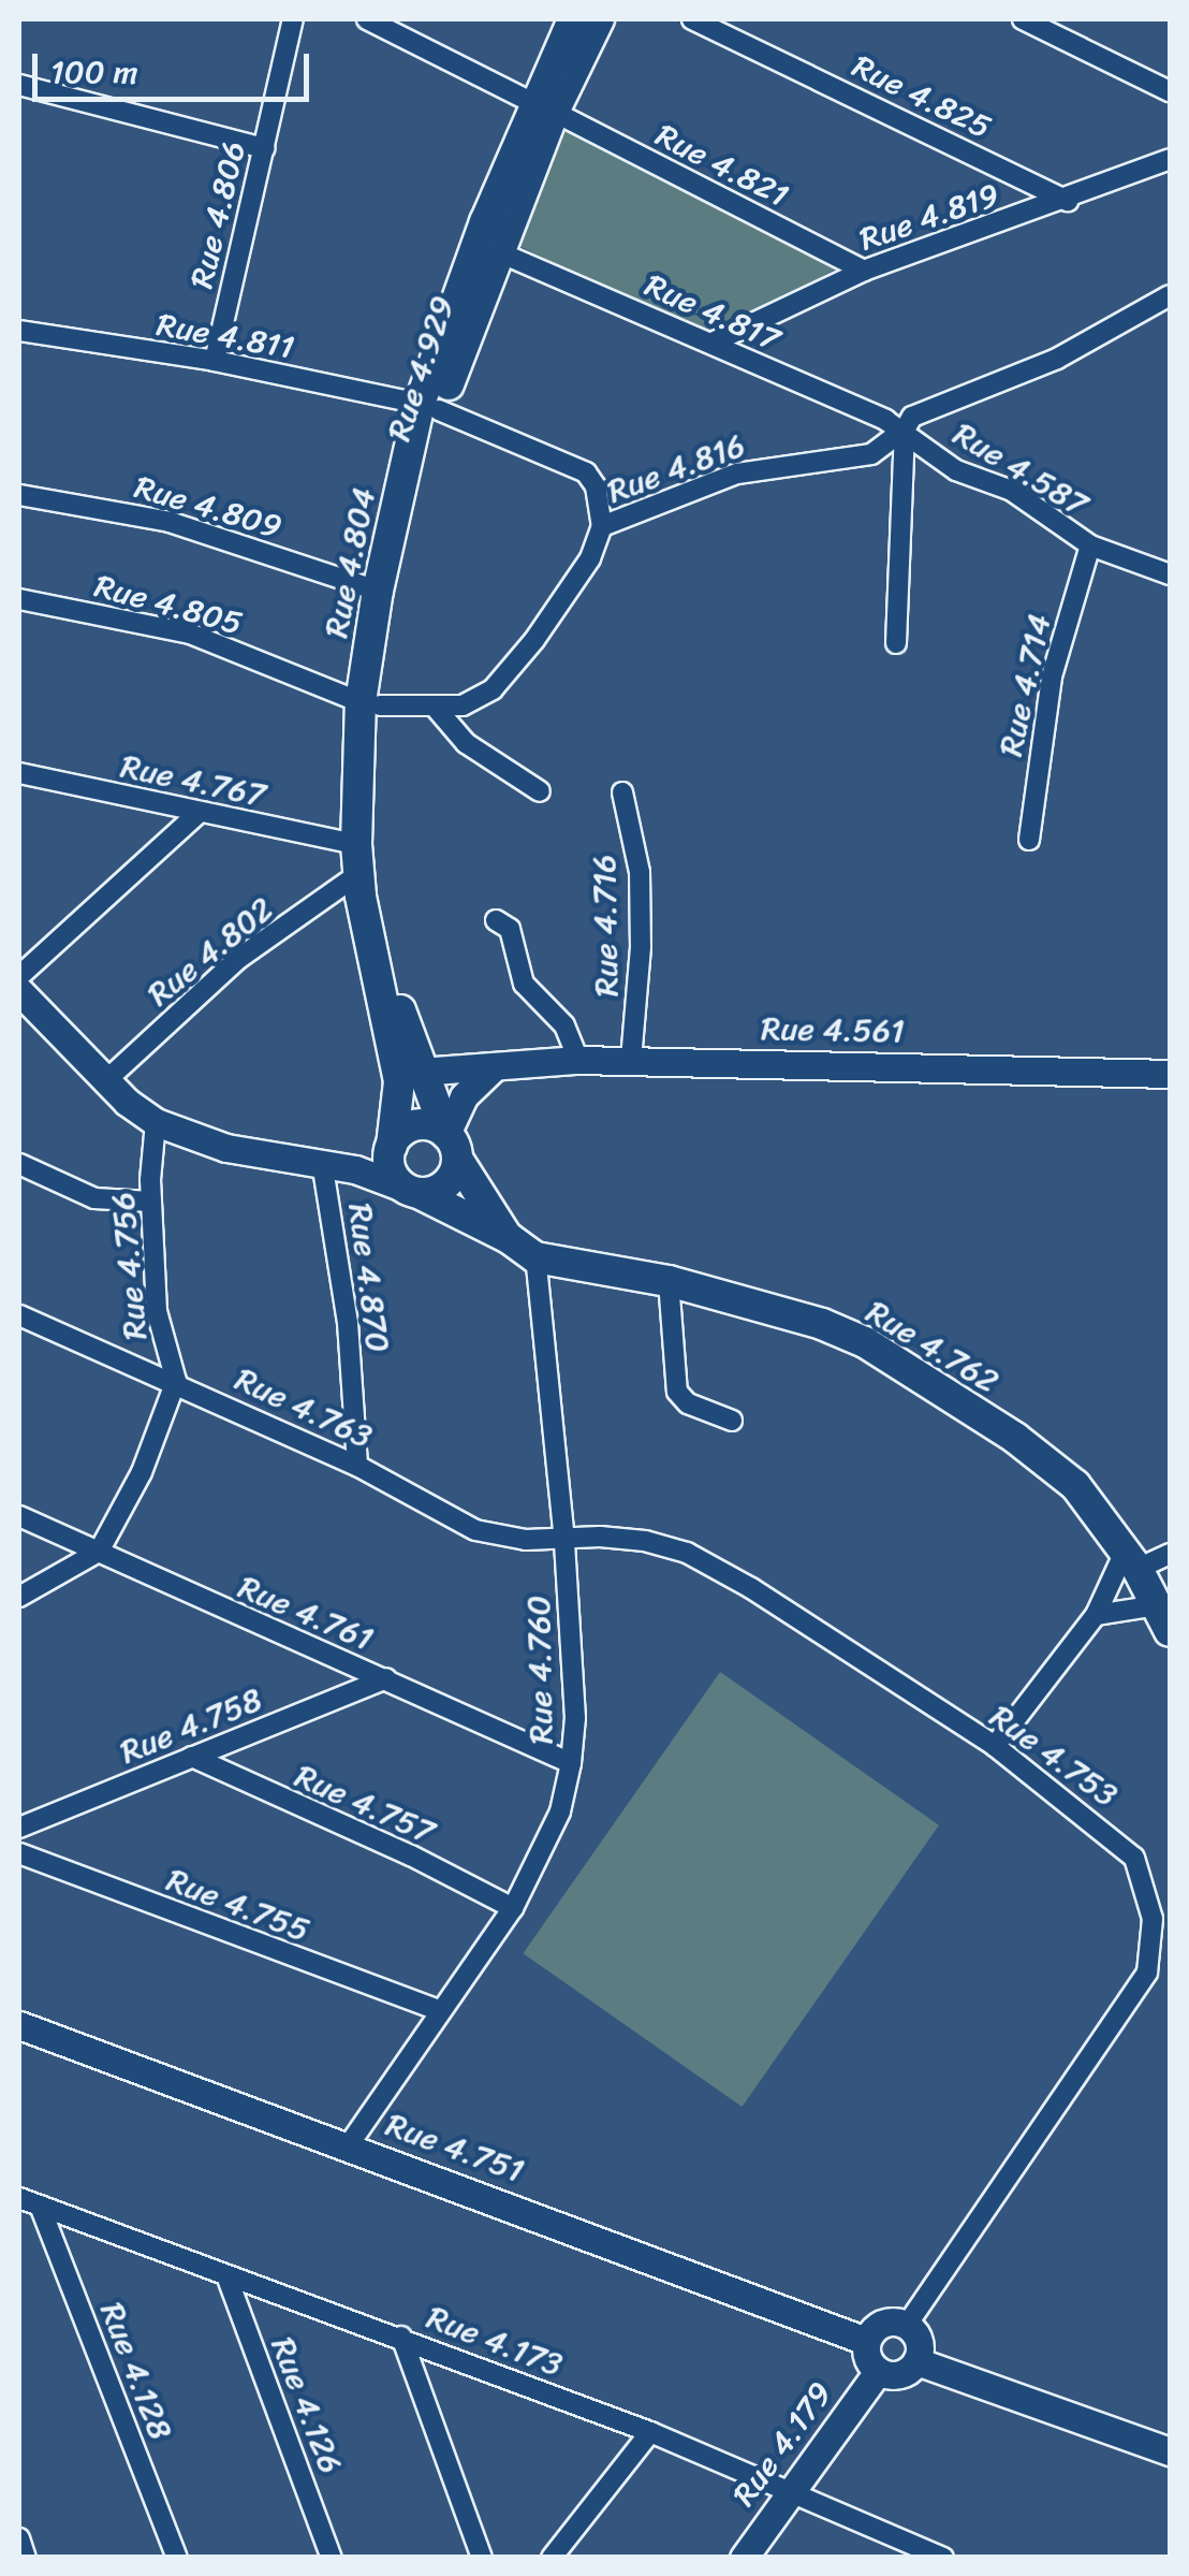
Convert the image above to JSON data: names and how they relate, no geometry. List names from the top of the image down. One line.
{"streets":{"main road":["Rue 4.929","Rue 4.804","Rue 4.561","Rue 4.762","Rue 4.751","Rue 4.179"],"street":["Rue 4.825","Rue 4.821","Rue 4.806","Rue 4.819","Rue 4.817","Rue 4.811","Rue 4.816","Rue 4.587","Rue 4.809","Rue 4.805","Rue 4.714","Rue 4.767","Rue 4.716","Rue 4.802","Rue 4.756","Rue 4.870","Rue 4.763","Rue 4.761","Rue 4.760","Rue 4.758","Rue 4.753","Rue 4.757","Rue 4.755","Rue 4.173","Rue 4.128","Rue 4.126"]},"crossings":[["Rue 4.825","Rue 4.819"],["Rue 4.821","Rue 4.819"],["Rue 4.821","Rue 4.929"],["Rue 4.821","Rue 4.804"],["Rue 4.806","Rue 4.811"],["Rue 4.819","Rue 4.817"],["Rue 4.817","Rue 4.929"],["Rue 4.817","Rue 4.816"],["Rue 4.817","Rue 4.587"],["Rue 4.811","Rue 4.929"],["Rue 4.811","Rue 4.816"],["Rue 4.811","Rue 4.804"],["Rue 4.929","Rue 4.816"],["Rue 4.929","Rue 4.804"],["Rue 4.929","Rue 4.805"],["Rue 4.929","Rue 4.561"],["Rue 4.929","Rue 4.762"],["Rue 4.816","Rue 4.587"],["Rue 4.816","Rue 4.804"],["Rue 4.816","Rue 4.805"],["Rue 4.587","Rue 4.714"],["Rue 4.809","Rue 4.804"],["Rue 4.804","Rue 4.805"],["Rue 4.804","Rue 4.767"],["Rue 4.804","Rue 4.802"],["Rue 4.716","Rue 4.561"],["Rue 4.756","Rue 4.763"],["Rue 4.756","Rue 4.761"],["Rue 4.870","Rue 4.763"],["Rue 4.762","Rue 4.760"],["Rue 4.763","Rue 4.760"],["Rue 4.763","Rue 4.753"],["Rue 4.761","Rue 4.760"],["Rue 4.761","Rue 4.758"],["Rue 4.760","Rue 4.753"],["Rue 4.760","Rue 4.757"],["Rue 4.760","Rue 4.755"],["Rue 4.760","Rue 4.751"],["Rue 4.758","Rue 4.757"],["Rue 4.753","Rue 4.751"],["Rue 4.753","Rue 4.179"],["Rue 4.751","Rue 4.179"],["Rue 4.173","Rue 4.128"],["Rue 4.173","Rue 4.126"],["Rue 4.173","Rue 4.179"]],"scale_bar":"100 m"}
